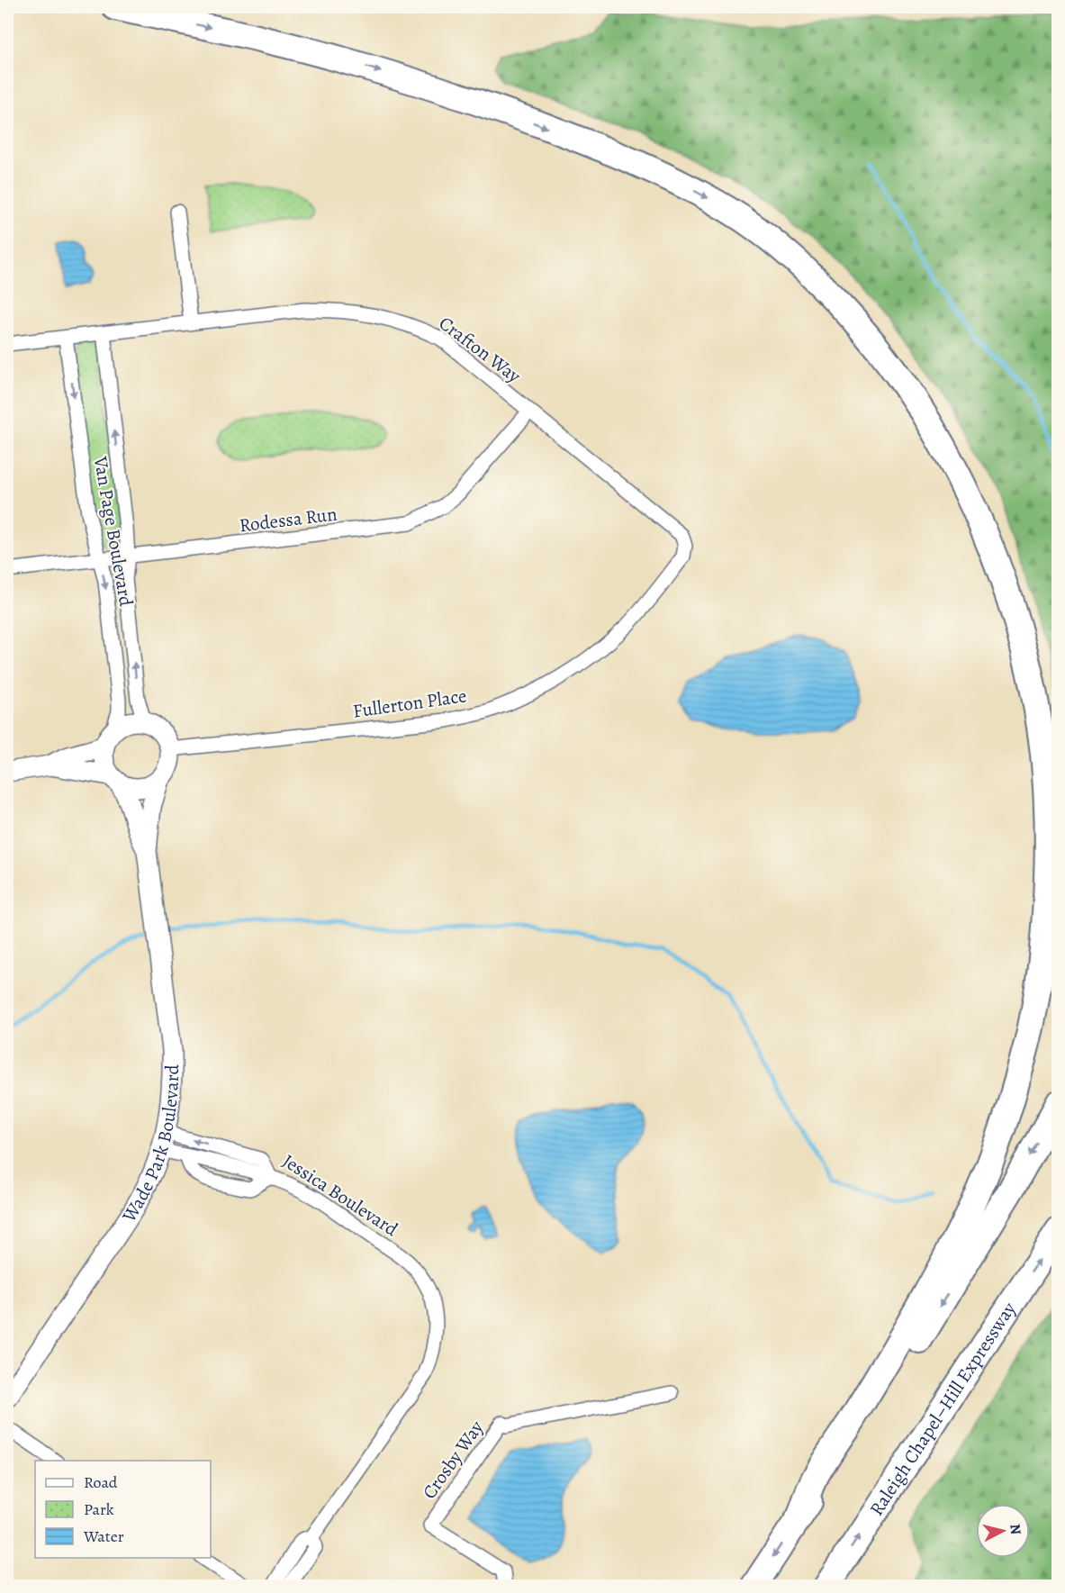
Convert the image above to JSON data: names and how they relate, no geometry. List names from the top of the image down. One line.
{"streets":{"highway":["Raleigh Chapel–Hill Expressway"],"street":["Crafton Way","Rodessa Run","Van Page Boulevard","Fullerton Place","Wade Park Boulevard","Jessica Boulevard","Crosby Way"]},"crossings":[["Crafton Way","Rodessa Run"],["Crafton Way","Van Page Boulevard"],["Crafton Way","Fullerton Place"],["Rodessa Run","Van Page Boulevard"],["Van Page Boulevard","Fullerton Place"],["Van Page Boulevard","Wade Park Boulevard"],["Fullerton Place","Wade Park Boulevard"],["Wade Park Boulevard","Jessica Boulevard"]],"legend":["Road","Park","Water"],"north":"right"}
